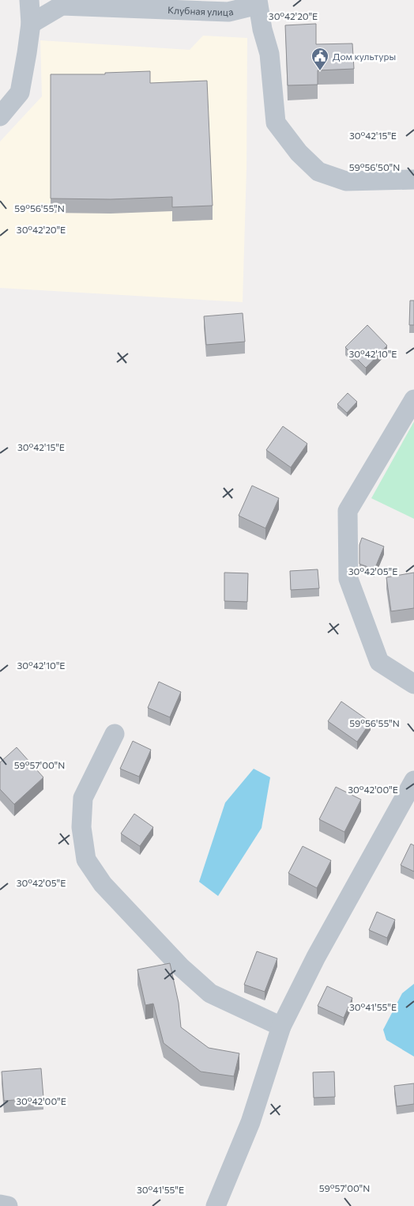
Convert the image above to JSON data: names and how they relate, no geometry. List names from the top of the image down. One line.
{"streets":{"street":["Клубная улица"]},"places":{"public building":["Дом культуры"]},"coordinates":["30°42'20\"E","30°42'15\"E","59°56'50\"N","59°56'55\"N","30°42'10\"E","30°42'05\"E","59°57'00\"N","30°42'00\"E","30°41'55\"E"]}
